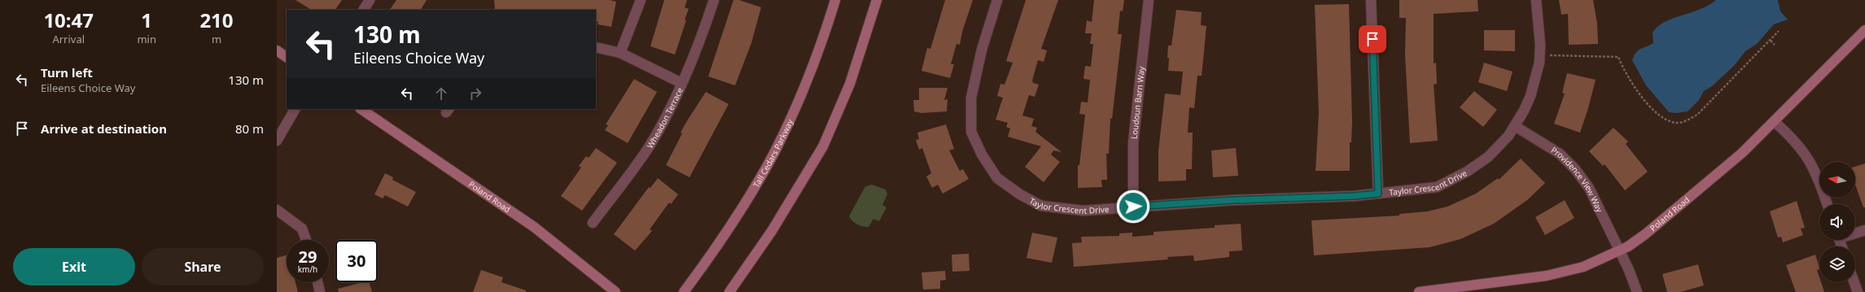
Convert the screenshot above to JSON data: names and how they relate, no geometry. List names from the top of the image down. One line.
{"streets":{"street":["Loudoun Barn Way","Wheadon Terrace","Tall Cedars Parkway","Providence View Way","Taylor Crescent Drive","Poland Road"]},"crossings":[["Loudoun Barn Way","Taylor Crescent Drive"],["Providence View Way","Taylor Crescent Drive"],["Providence View Way","Poland Road"]],"north":"left","page":{"eta":["10:47","Arrival","1","min","210","m"],"turn":["130 m","Eileens Choice Way"],"list":[{"name":"Turn left","note":"Eileens Choice Way","value":"130 m"},{"name":"Arrive at destination","value":"80 m"}],"speed":"29 km/h","limit":"30","buttons":["Exit","Share"]}}
